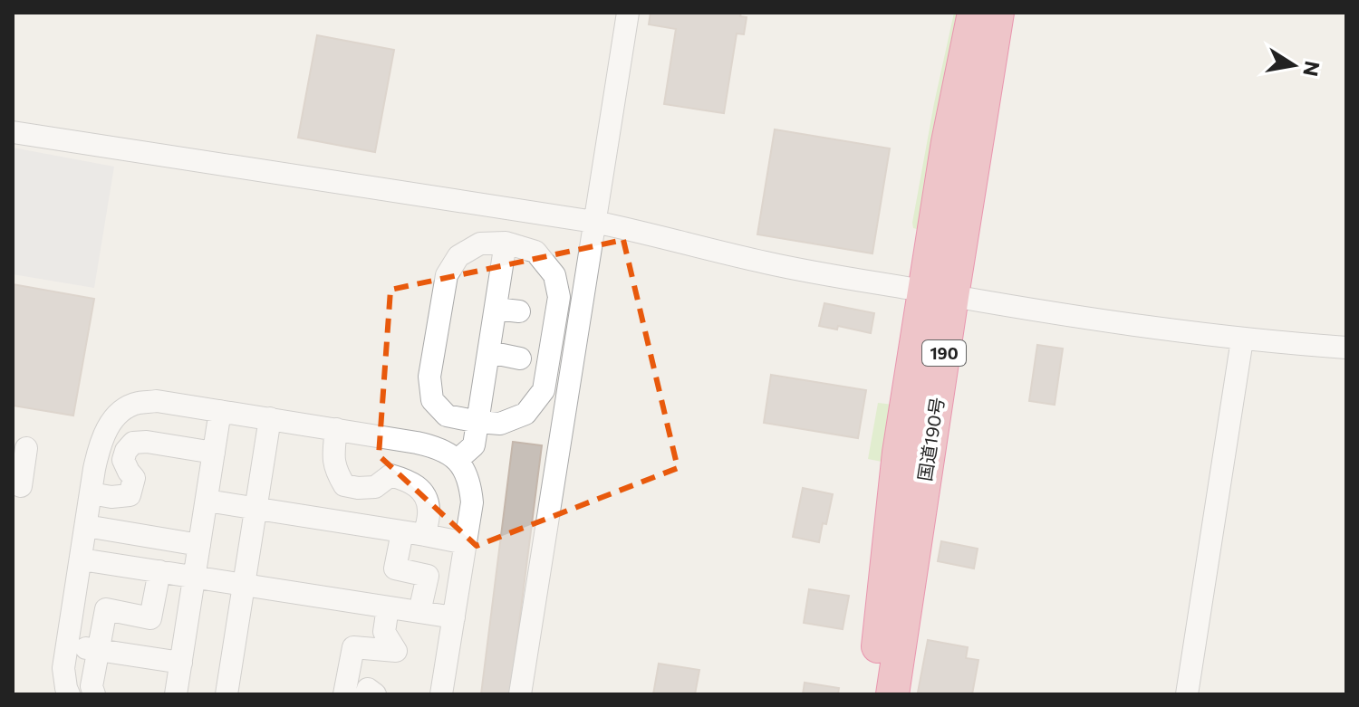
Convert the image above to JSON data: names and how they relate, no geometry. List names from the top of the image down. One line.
{"streets":{"highway":["190","国道190号"]},"north":"right"}
